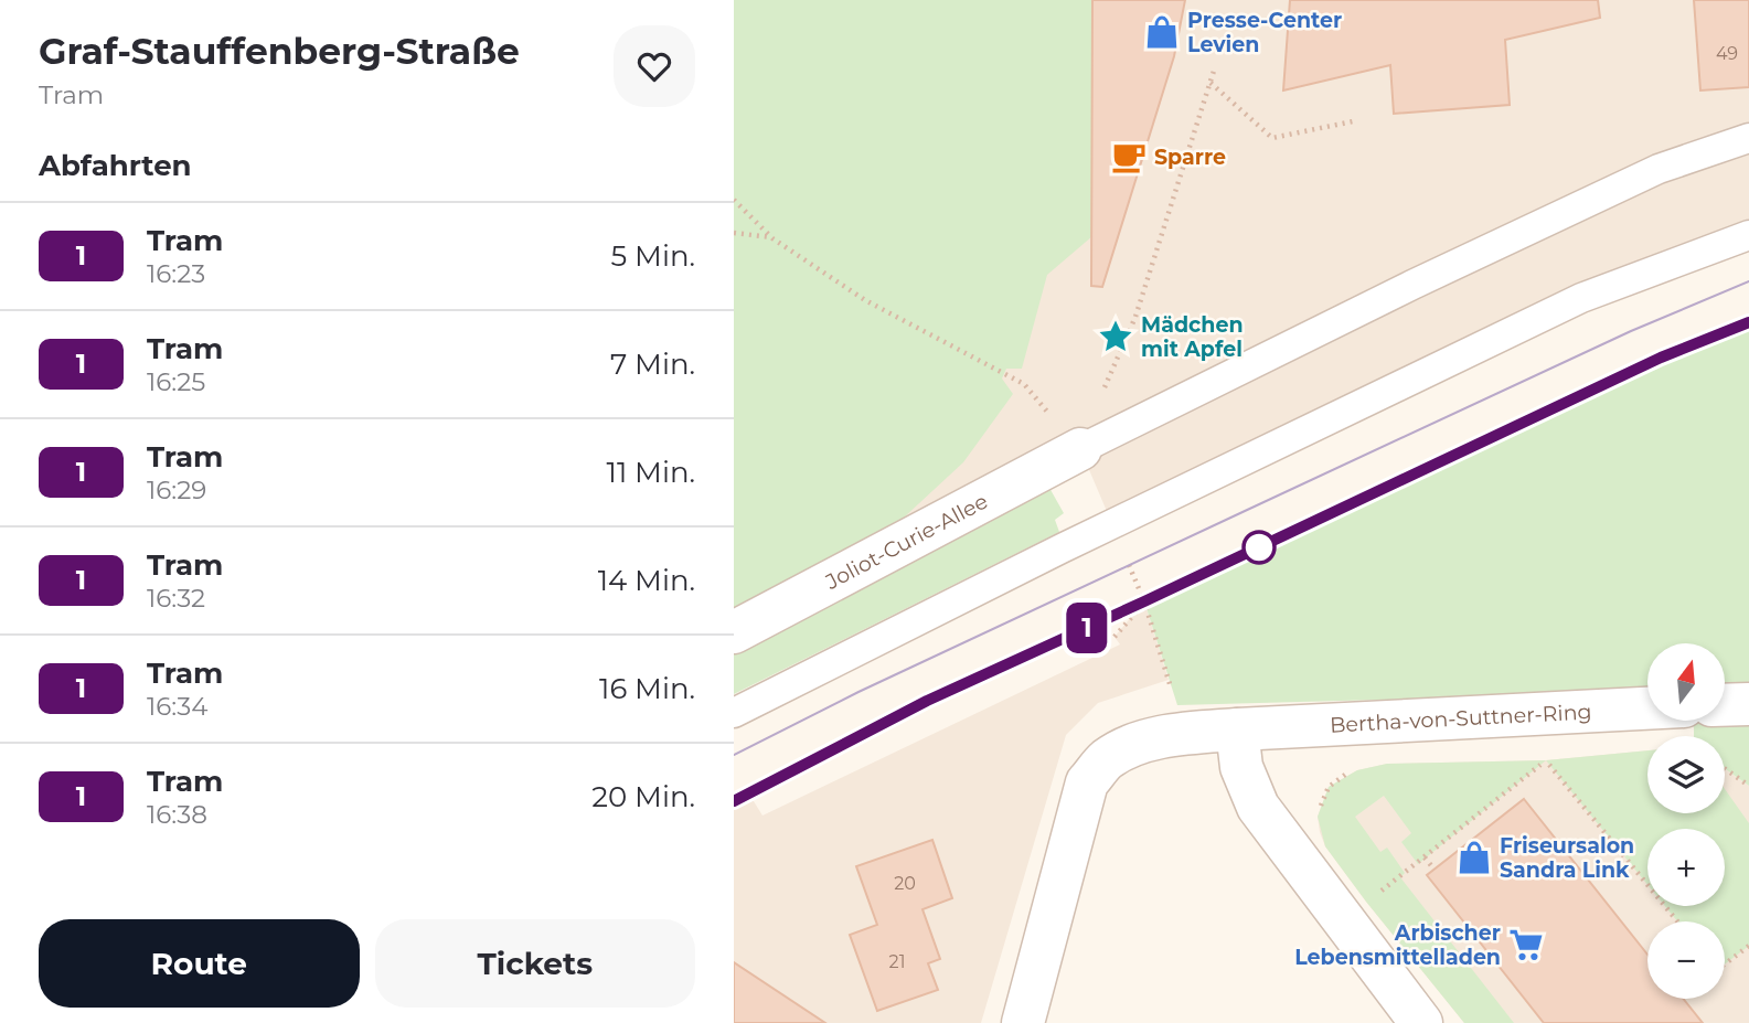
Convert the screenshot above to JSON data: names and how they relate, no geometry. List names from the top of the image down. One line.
{"streets":{"street":["Joliot-Curie-Allee","Bertha-von-Suttner-Ring"]},"places":{"shop":["Presse-Center Levien","Friseursalon Sandra Link"],"cafe":["Sparre"],"place":["Mädchen mit Apfel"],"supermarket":["Arbischer Lebensmittelladen"]},"lines":["tram line 1"],"house_numbers":["49","20","21"],"north":"top","page":{"heading":[["Graf-Stauffenberg-Straße","Tram"],"Abfahrten"],"on_map":"1","list":[{"mark":"1","name":"Tram","note":"16:23","value":"5 Min."},{"mark":"1","name":"Tram","note":"16:25","value":"7 Min."},{"mark":"1","name":"Tram","note":"16:29","value":"11 Min."},{"mark":"1","name":"Tram","note":"16:32","value":"14 Min."},{"mark":"1","name":"Tram","note":"16:34","value":"16 Min."},{"mark":"1","name":"Tram","note":"16:38","value":"20 Min."}],"map_buttons":["+","−"],"buttons":["Route","Tickets"]}}
